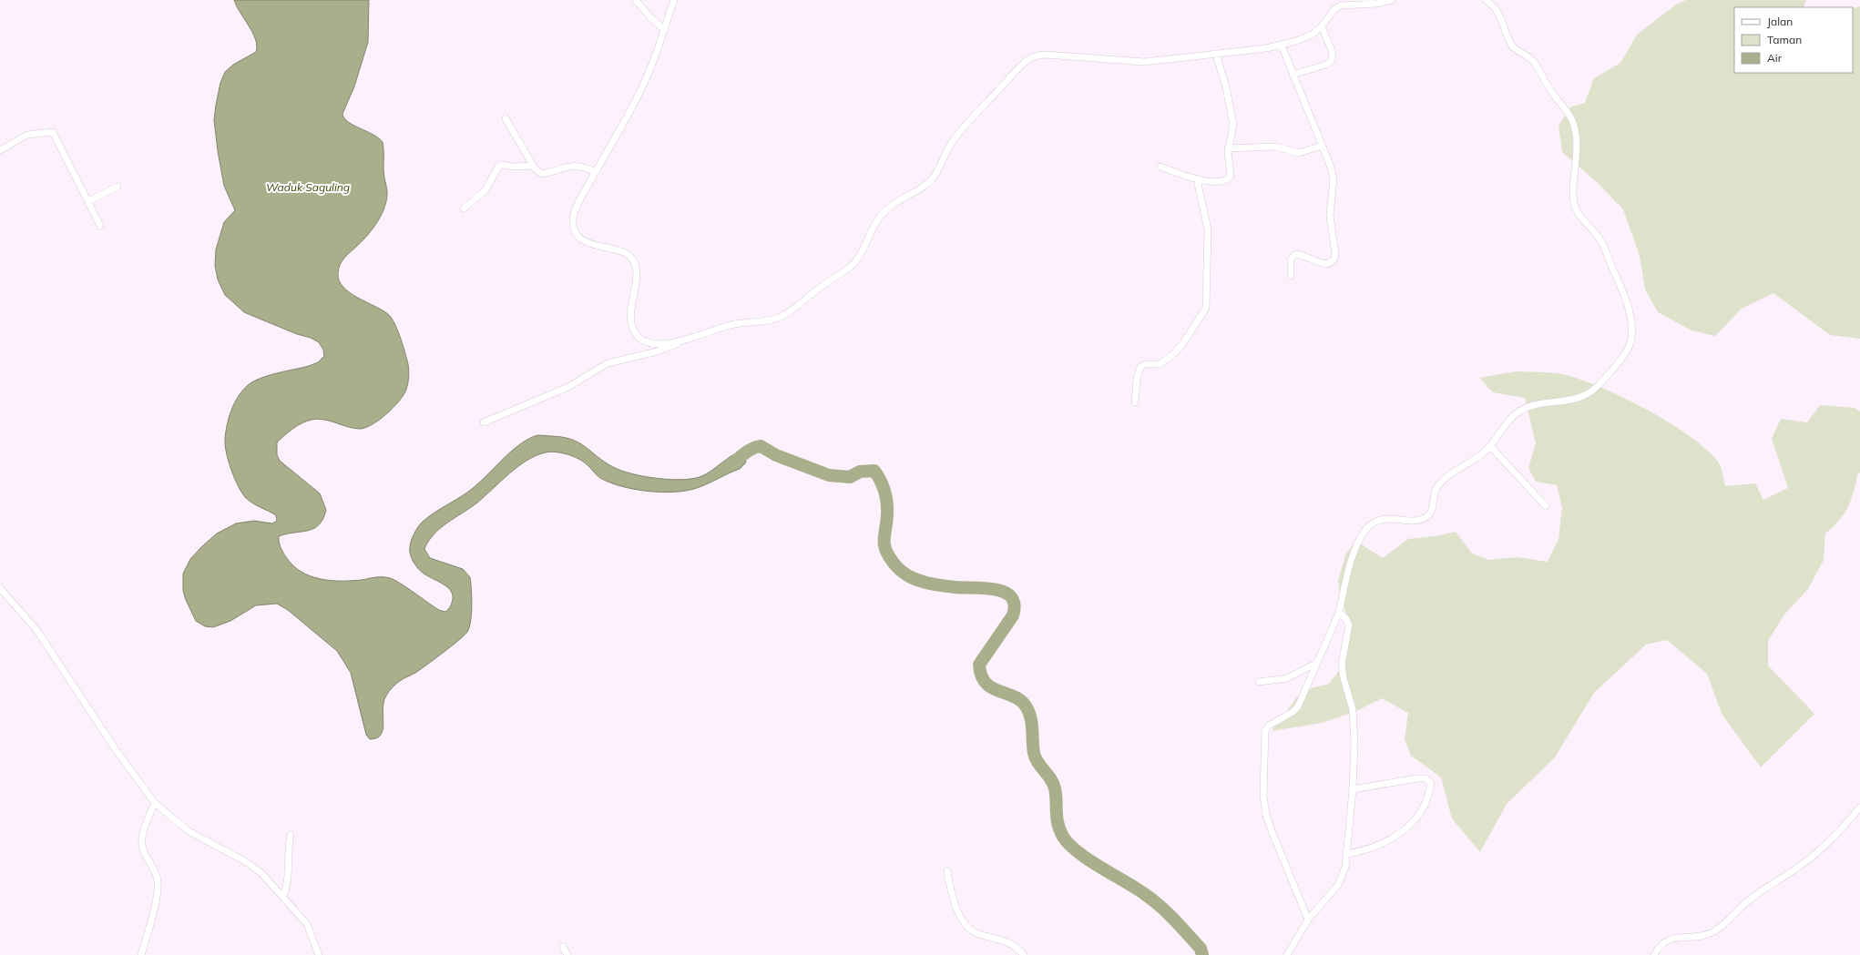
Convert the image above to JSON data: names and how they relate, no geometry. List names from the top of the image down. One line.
{"water":["Waduk Saguling"],"legend":["Jalan","Taman","Air"]}
